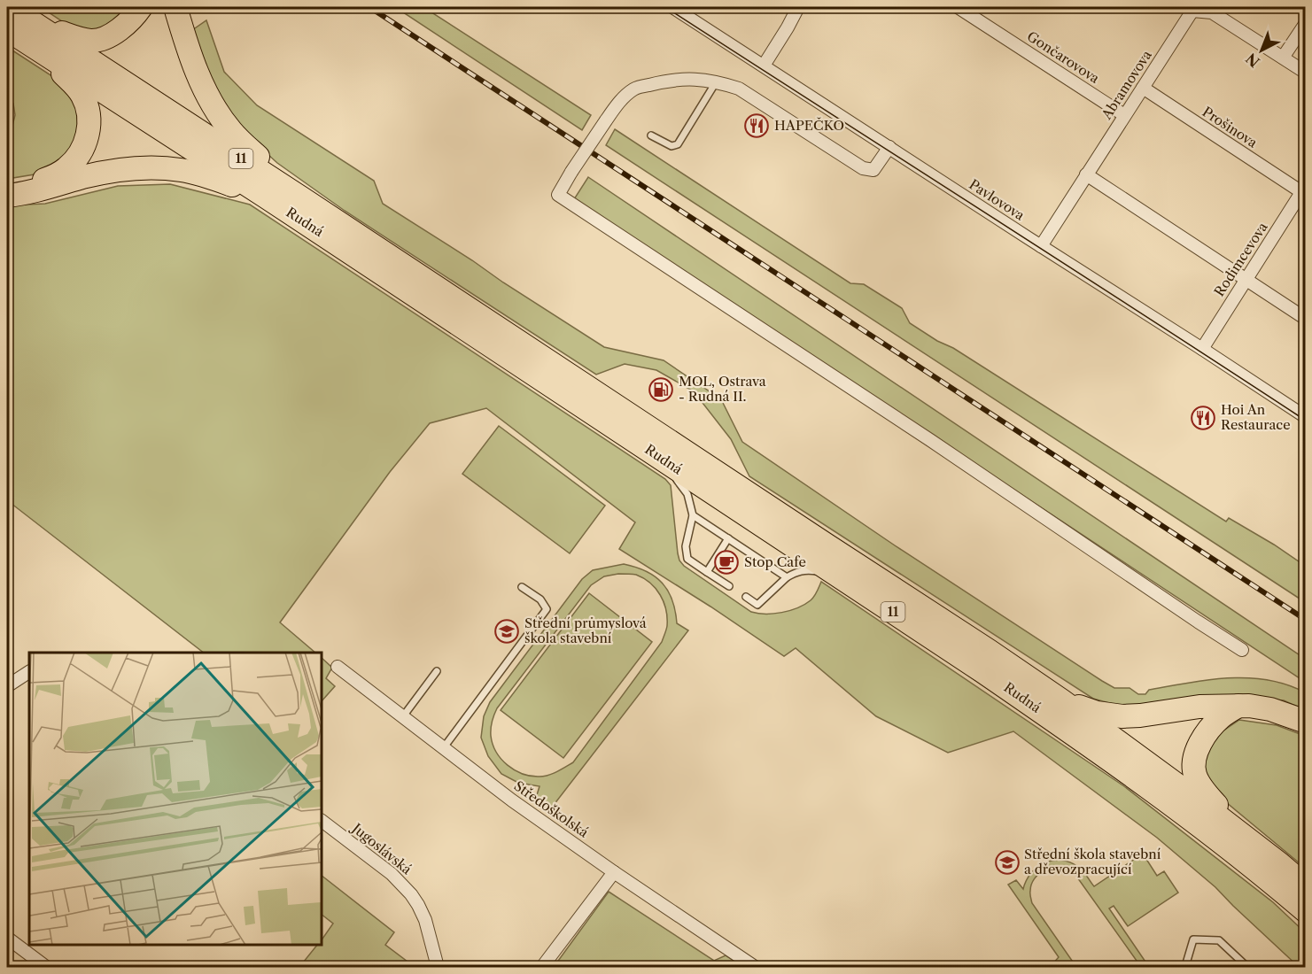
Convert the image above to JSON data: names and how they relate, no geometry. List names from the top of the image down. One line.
{"streets":{"highway":["11","Rudná"],"street":["Gončarovova","Abramovova","Prošinova","Pavlovova","Rodimcevova","Středoškolská","Jugoslávská"]},"crossings":[["Gončarovova","Abramovova"],["Abramovova","Prošinova"],["Abramovova","Pavlovova"],["Prošinova","Rodimcevova"],["Pavlovova","Rodimcevova"]],"places":{"restaurant":["HAPEČKO","Hoi An Restaurace"],"fuel station":["MOL, Ostrava - Rudná II."],"cafe":["Stop Cafe"],"school or university":["Střední průmyslová škola stavební","Střední škola stavební a dřevozpracující"]},"north":"bottom left"}
